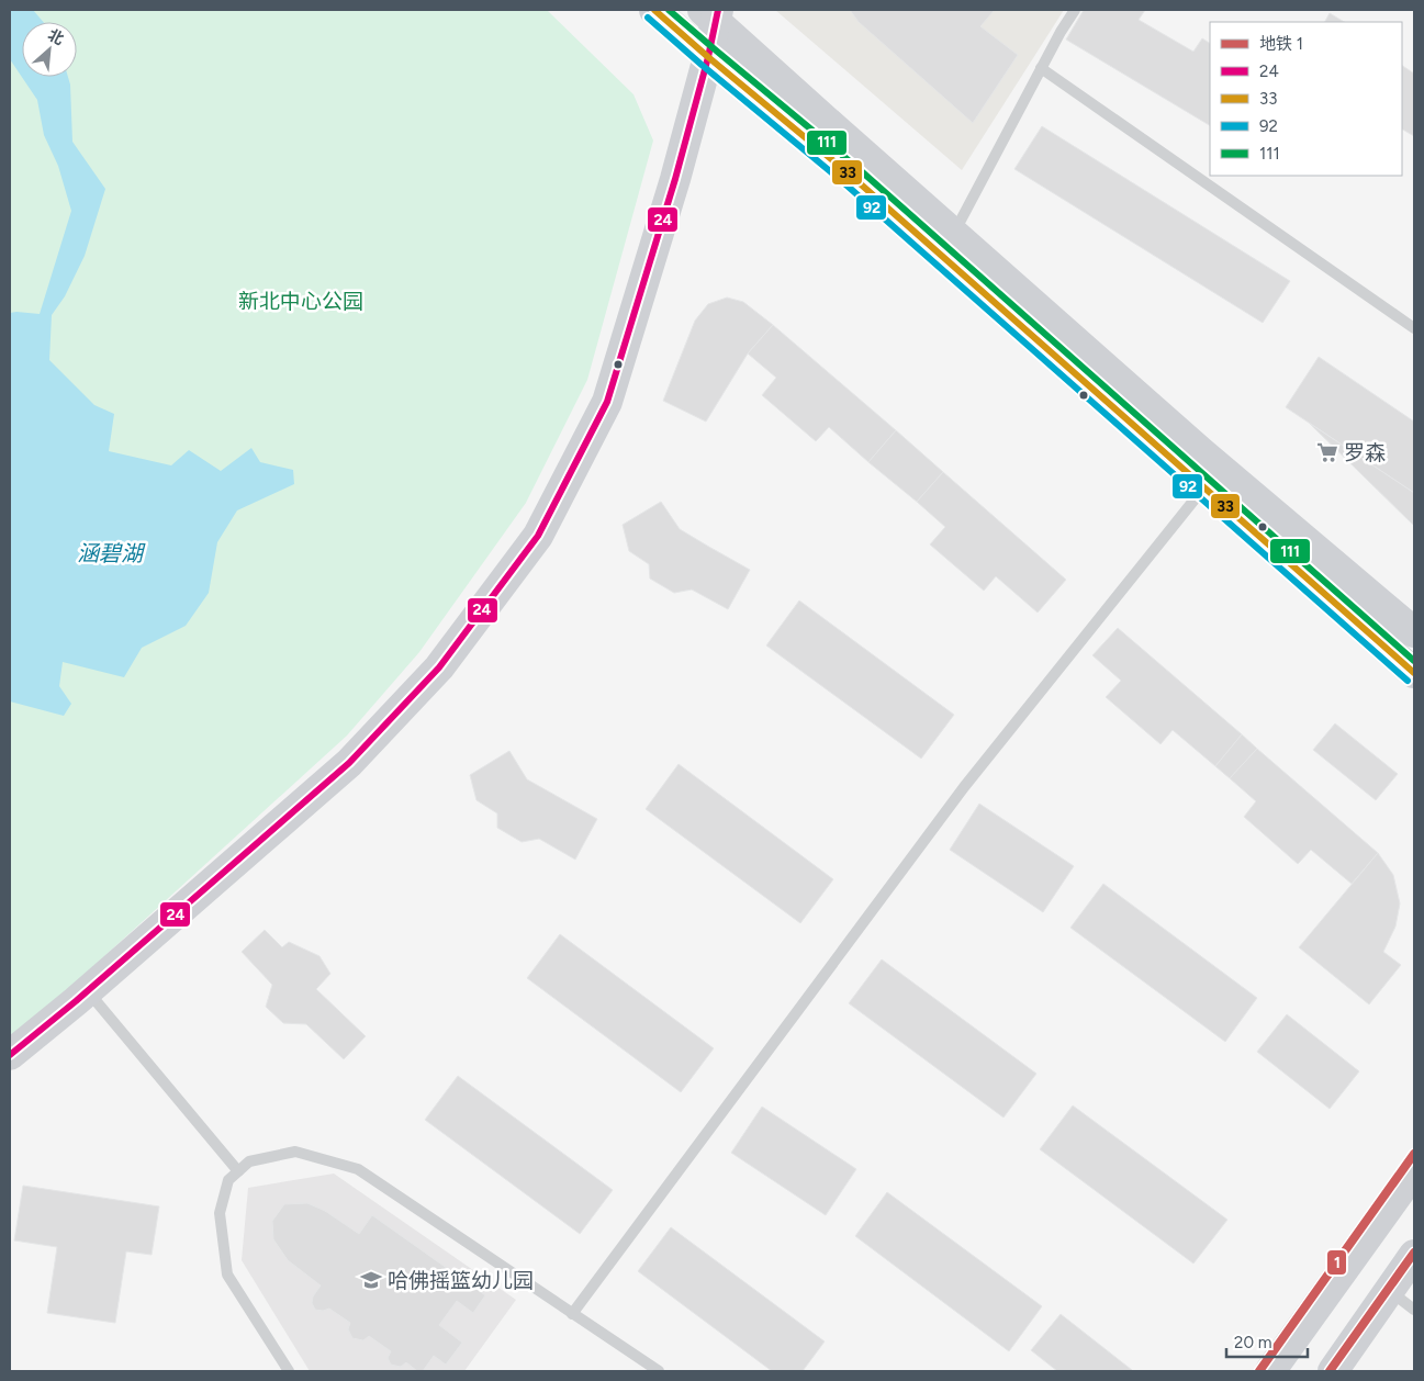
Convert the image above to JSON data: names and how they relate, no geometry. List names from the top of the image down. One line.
{"water":["涵碧湖"],"parks":["新北中心公园"],"places":{"supermarket":["罗森"],"school or university":["哈佛摇篮幼儿园"]},"lines":["transit line 24","transit line 33","transit line 111","transit line 92","metro line 1"],"legend":["地铁 1","24","33","92","111"],"scale_bar":"20 m","north":"top right"}
